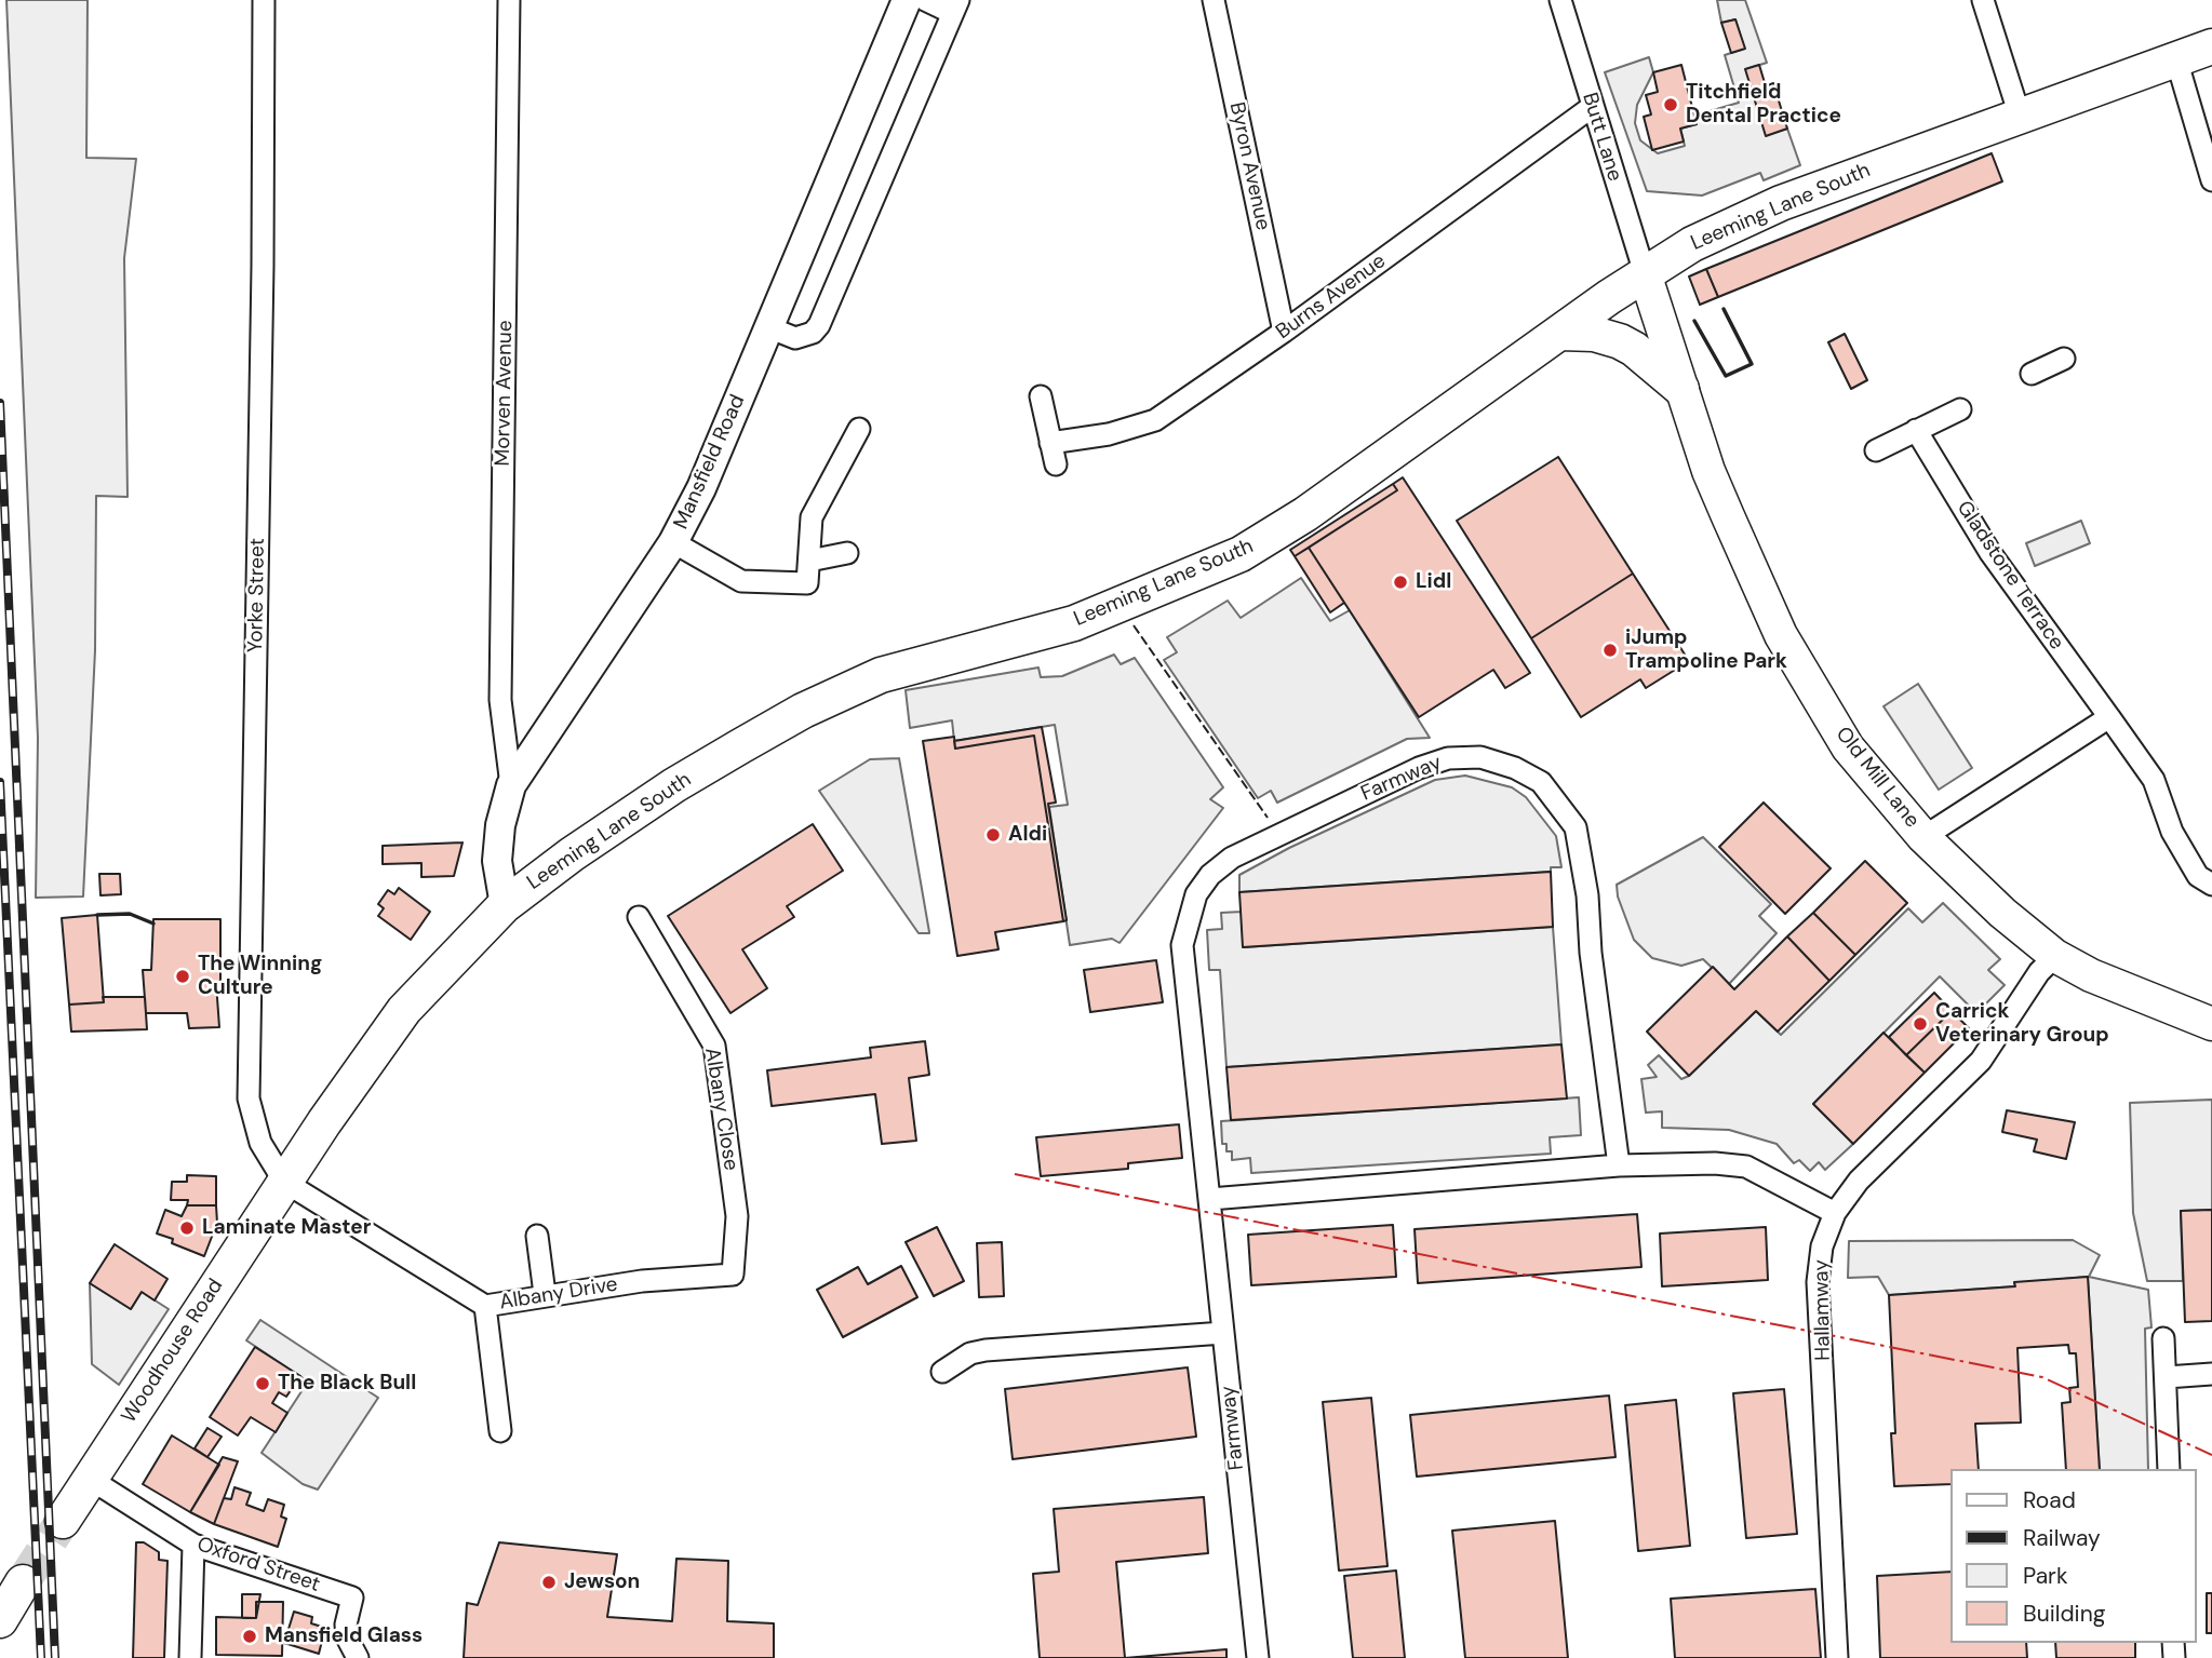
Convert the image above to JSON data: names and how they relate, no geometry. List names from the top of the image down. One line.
{"streets":{"highway":["Leeming Lane South","Woodhouse Road"],"main road":["Mansfield Road","Old Mill Lane"],"street":["Butt Lane","Byron Avenue","Burns Avenue","Morven Avenue","Gladstone Terrace","Yorke Street","Farmway","Albany Close","Albany Drive","Hallamway","Oxford Street"]},"crossings":[["Butt Lane","Leeming Lane South"],["Butt Lane","Burns Avenue"],["Butt Lane","Old Mill Lane"],["Byron Avenue","Burns Avenue"],["Leeming Lane South","Mansfield Road"],["Leeming Lane South","Yorke Street"],["Leeming Lane South","Old Mill Lane"],["Leeming Lane South","Albany Drive"],["Leeming Lane South","Woodhouse Road"],["Morven Avenue","Mansfield Road"],["Yorke Street","Albany Drive"],["Yorke Street","Woodhouse Road"],["Old Mill Lane","Hallamway"],["Albany Close","Albany Drive"],["Albany Drive","Woodhouse Road"],["Woodhouse Road","Oxford Street"]],"places":["Titchfield Dental Practice","Lidl","iJump Trampoline Park","Aldi","The Winning Culture","Carrick Veterinary Group","Laminate Master","The Black Bull","Jewson","Mansfield Glass"],"legend":["Road","Railway","Park","Building"]}
